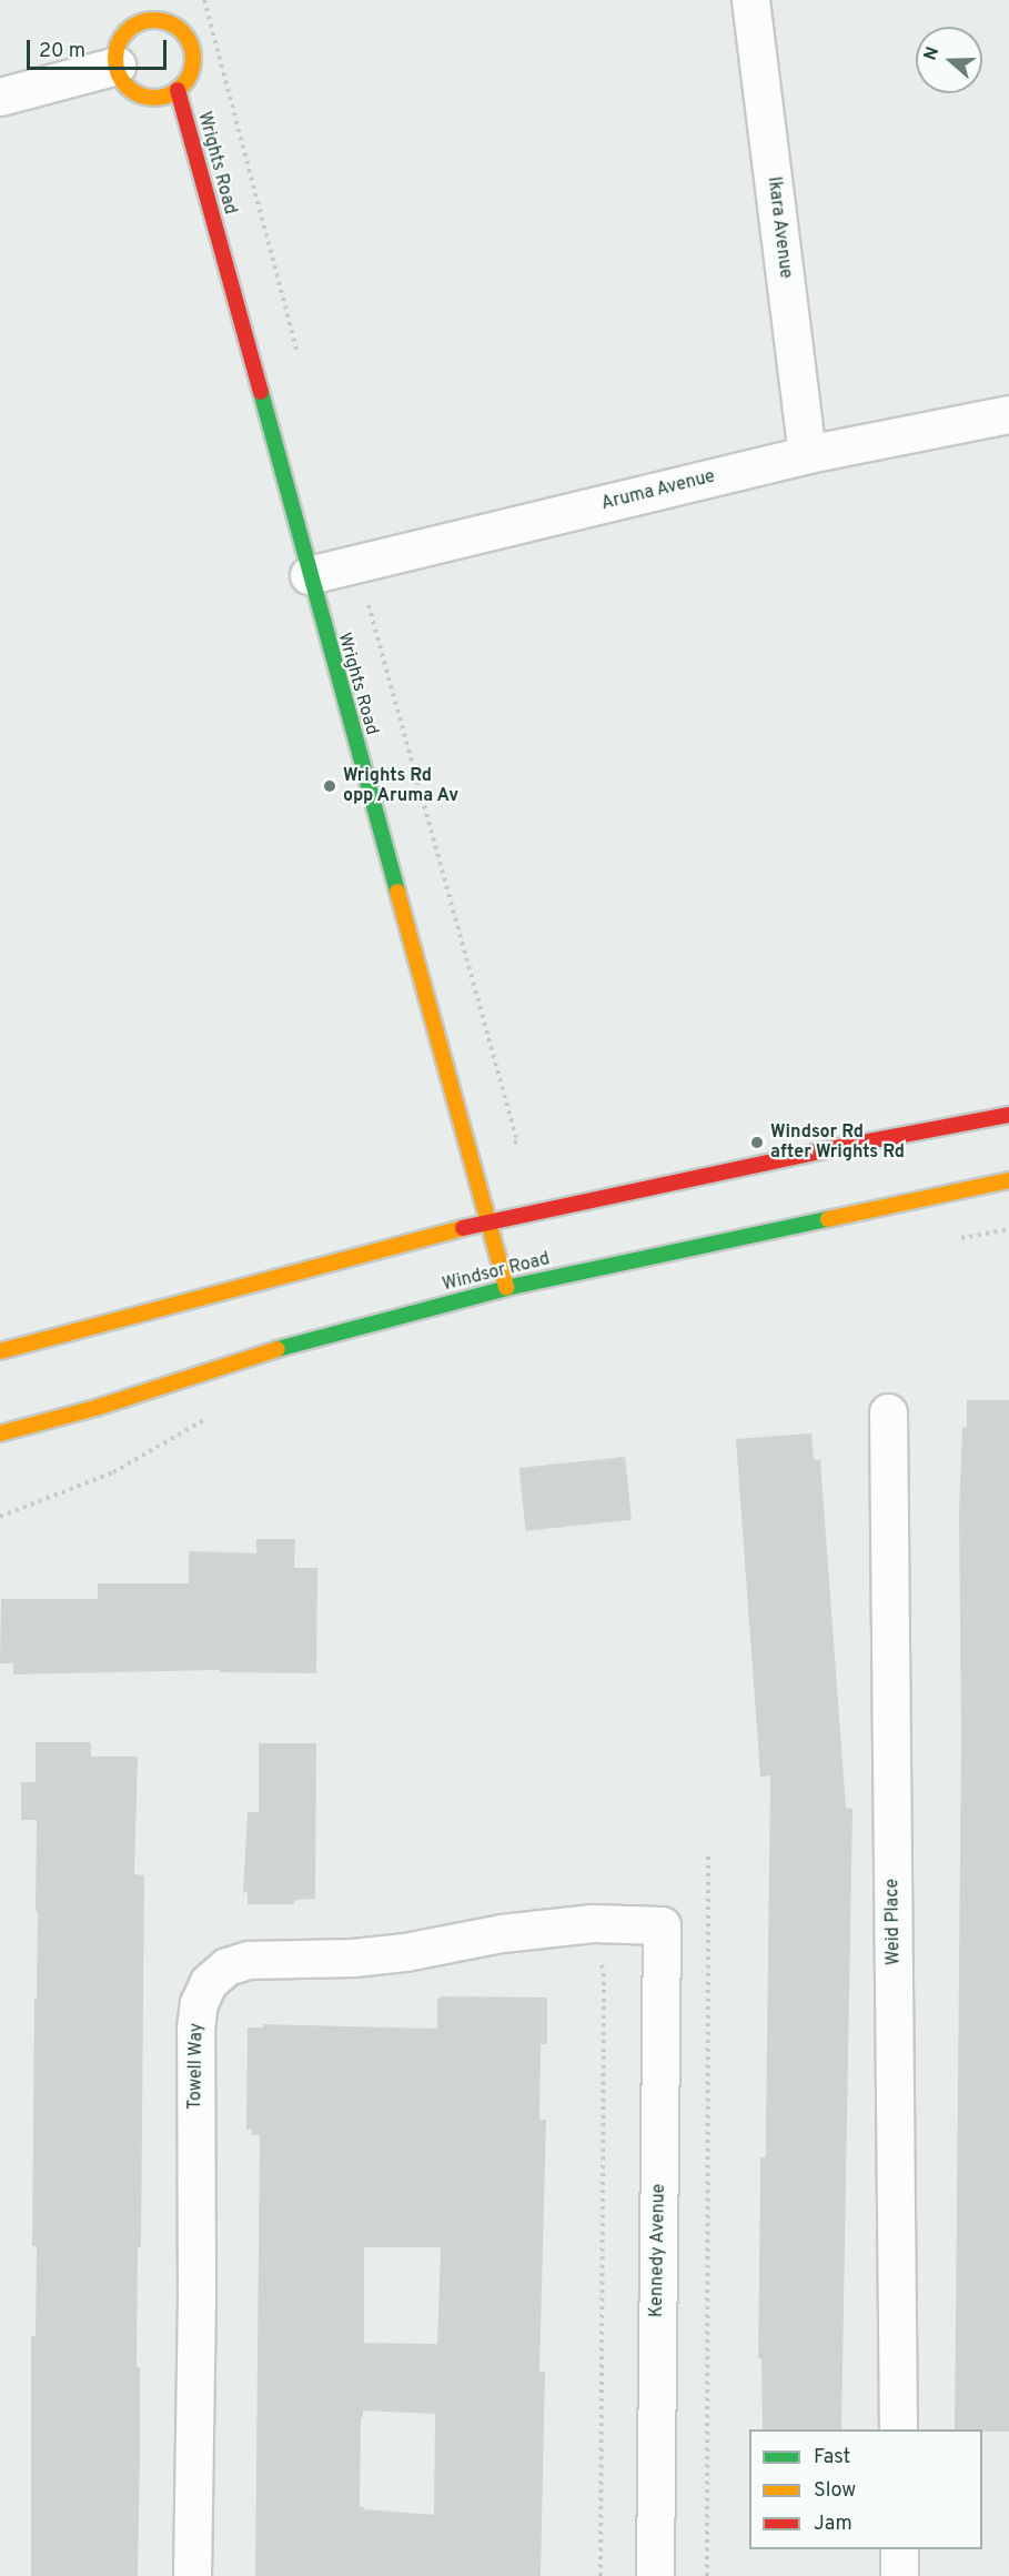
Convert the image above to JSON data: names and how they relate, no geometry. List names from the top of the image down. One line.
{"streets":{"main road":["Wrights Road","Windsor Road"],"street":["Ikara Avenue","Aruma Avenue","Weid Place","Towell Way","Kennedy Avenue"]},"crossings":[["Wrights Road","Aruma Avenue"],["Wrights Road","Windsor Road"],["Ikara Avenue","Aruma Avenue"],["Towell Way","Kennedy Avenue"]],"places":["Wrights Rd opp Aruma Av","Windsor Rd after Wrights Rd"],"legend":["Fast","Slow","Jam"],"scale_bar":"20 m","north":"left"}
